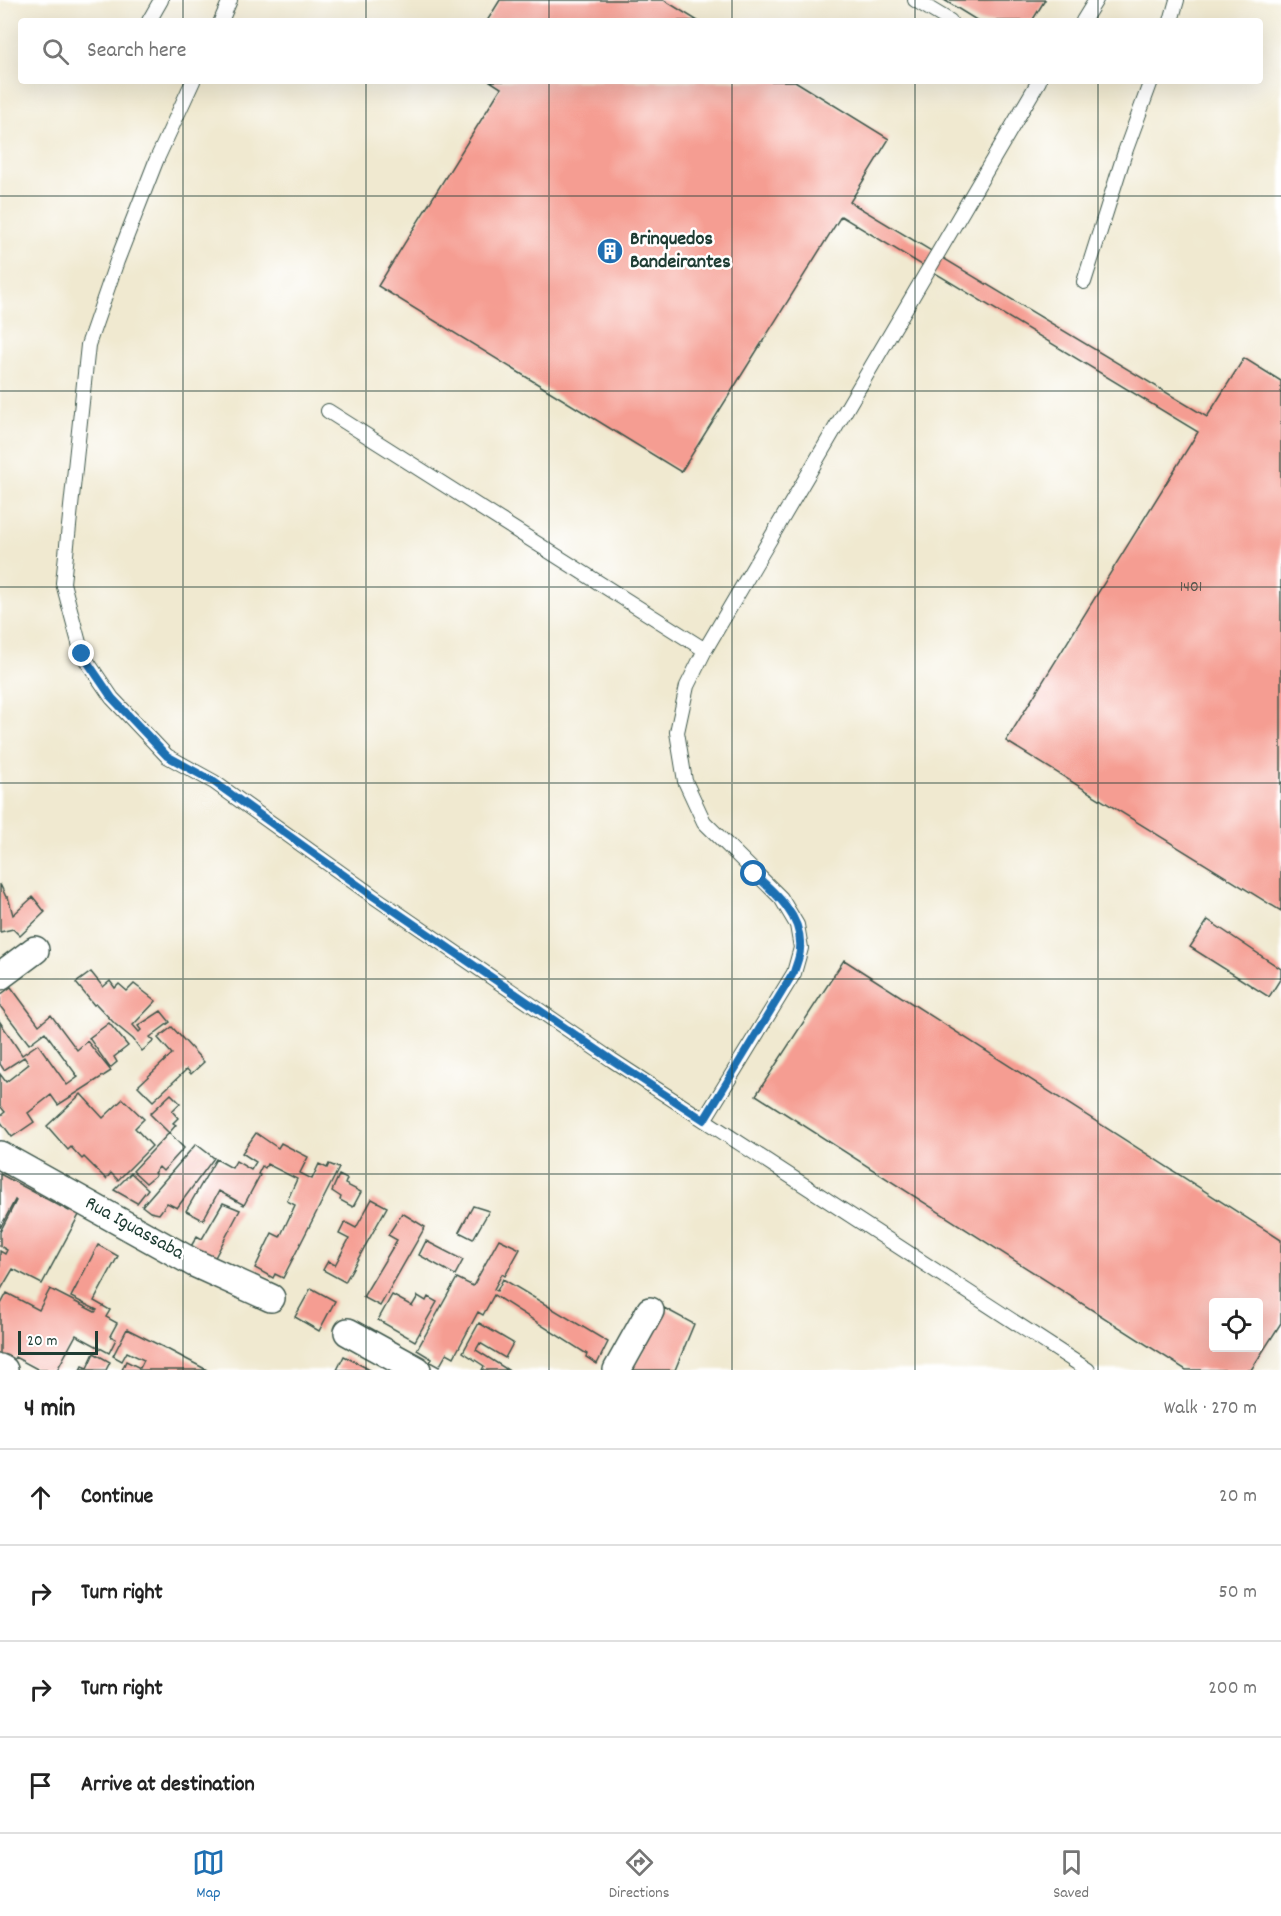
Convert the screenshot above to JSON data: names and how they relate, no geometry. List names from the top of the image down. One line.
{"streets":{"street":["Rua Iguassaba"]},"places":{"building":["Brinquedos Bandeirantes"]},"house_numbers":["1401"],"scale_bar":"20 m","page":{"search":"Search here","scale":"20 m","heading":["4 min","Walk · 270 m"],"list":[["Continue","20 m"],["Turn right","50 m"],["Turn right","200 m"],"Arrive at destination"],"nav":["Map","Directions","Saved"]}}
